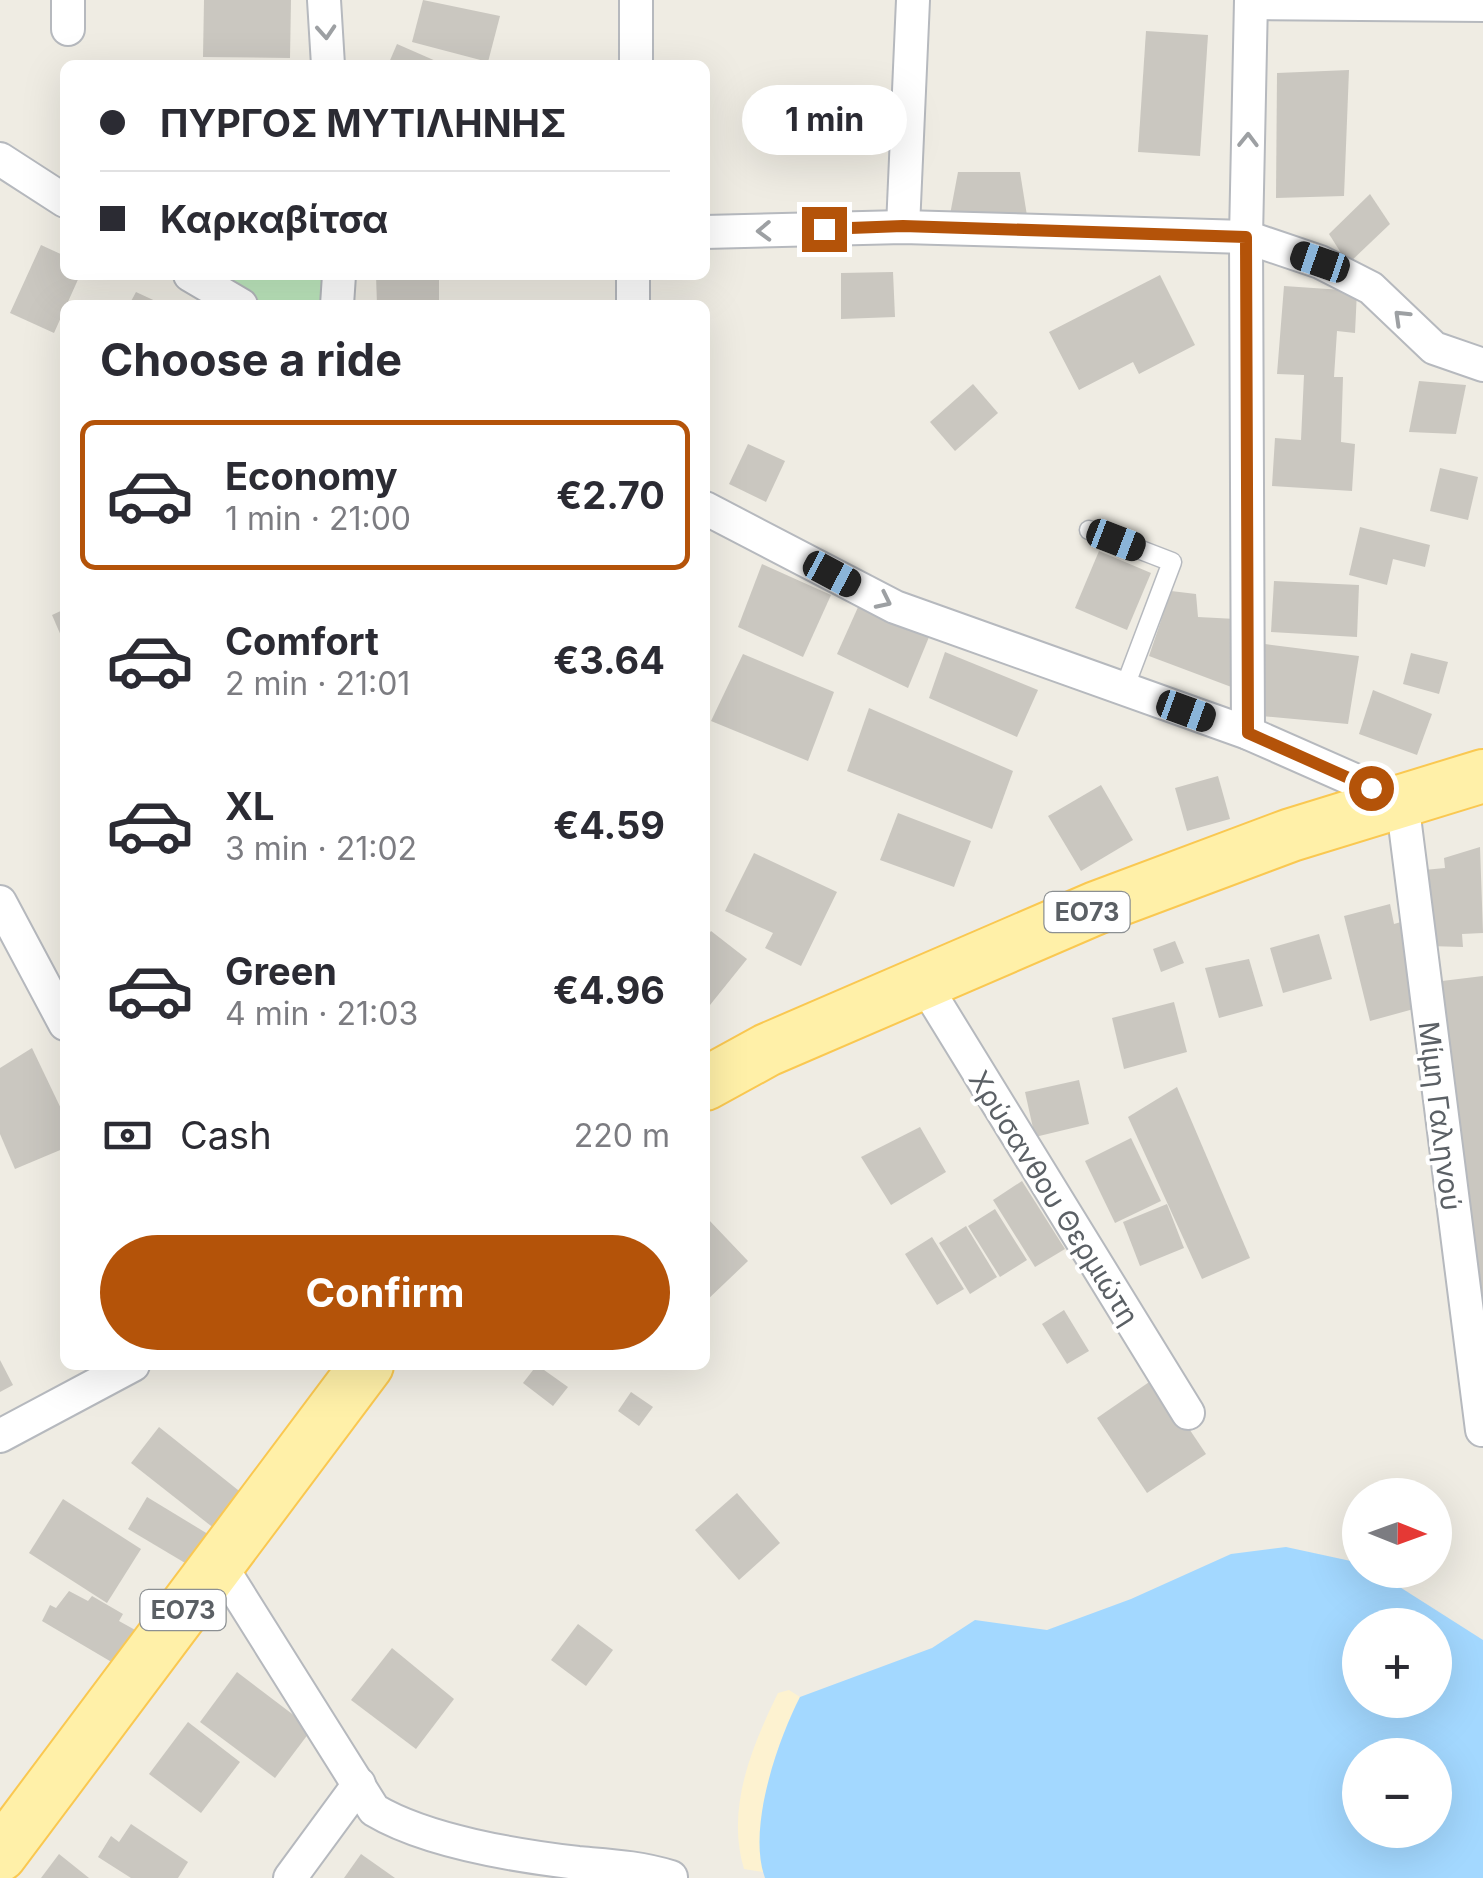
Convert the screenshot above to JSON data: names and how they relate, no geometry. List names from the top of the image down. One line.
{"streets":{"main road":["ΕΟ73"],"street":["Μίμη Γαληνού","Χρύσανθου Θερμιώτη"]},"crossings":[["ΕΟ73","Μίμη Γαληνού"],["ΕΟ73","Χρύσανθου Θερμιώτη"]],"north":"right","page":{"banner":["ΠΥΡΓΟΣ ΜΥΤΙΛΗΝΗΣ","Καρκαβίτσα"],"bubble":"1 min","heading":"Choose a ride","list":[{"name":"Economy","note":"1 min · 21:00","value":"€2.70"},{"name":"Comfort","note":"2 min · 21:01","value":"€3.64"},{"name":"XL","note":"3 min · 21:02","value":"€4.59"},{"name":"Green","note":"4 min · 21:03","value":"€4.96"}],"pay":["Cash","220 m"],"buttons":"Confirm","map_buttons":["+","−"]}}
